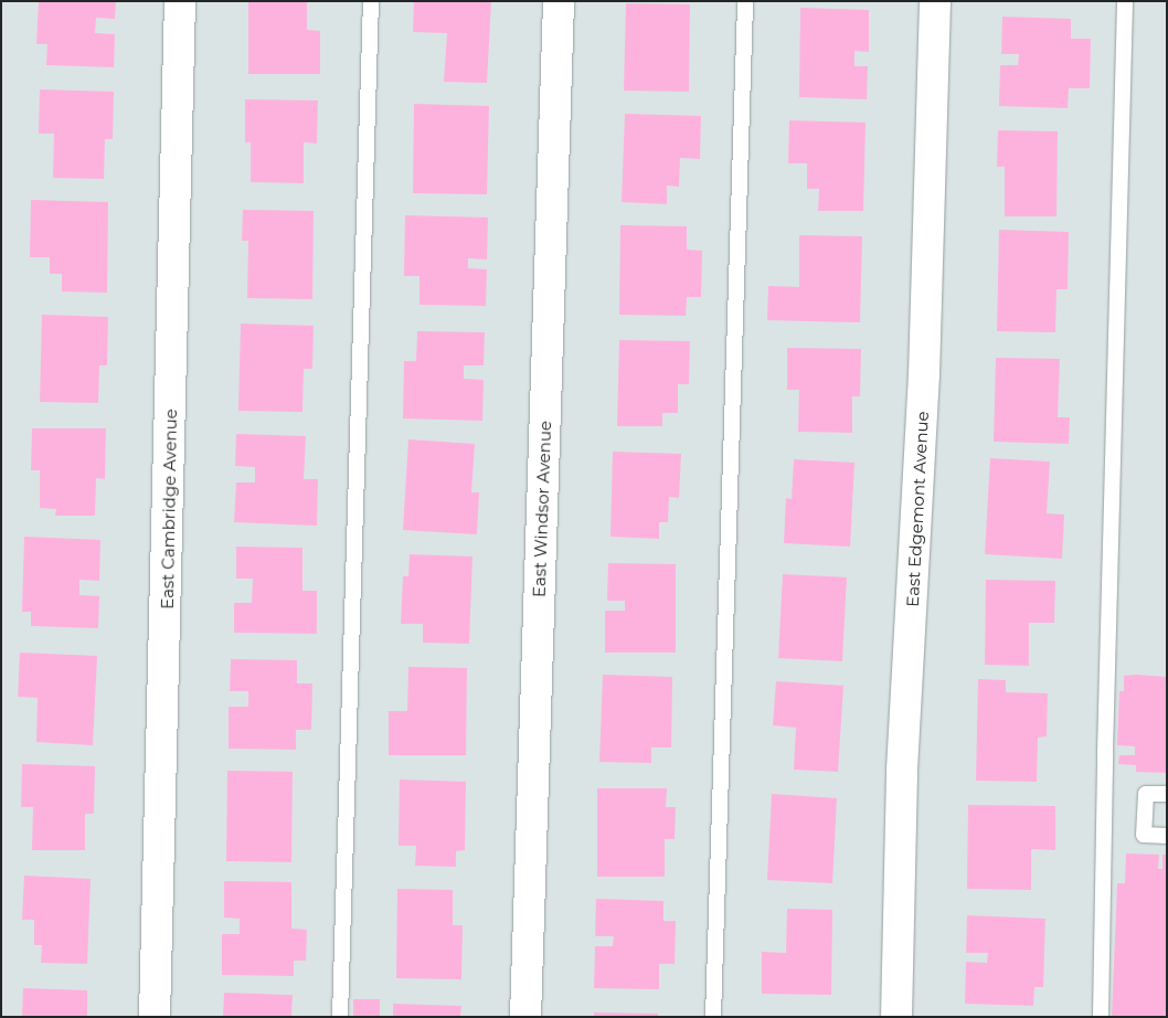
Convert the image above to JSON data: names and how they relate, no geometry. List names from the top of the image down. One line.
{"streets":{"street":["East Cambridge Avenue","East Windsor Avenue","East Edgemont Avenue"]}}
